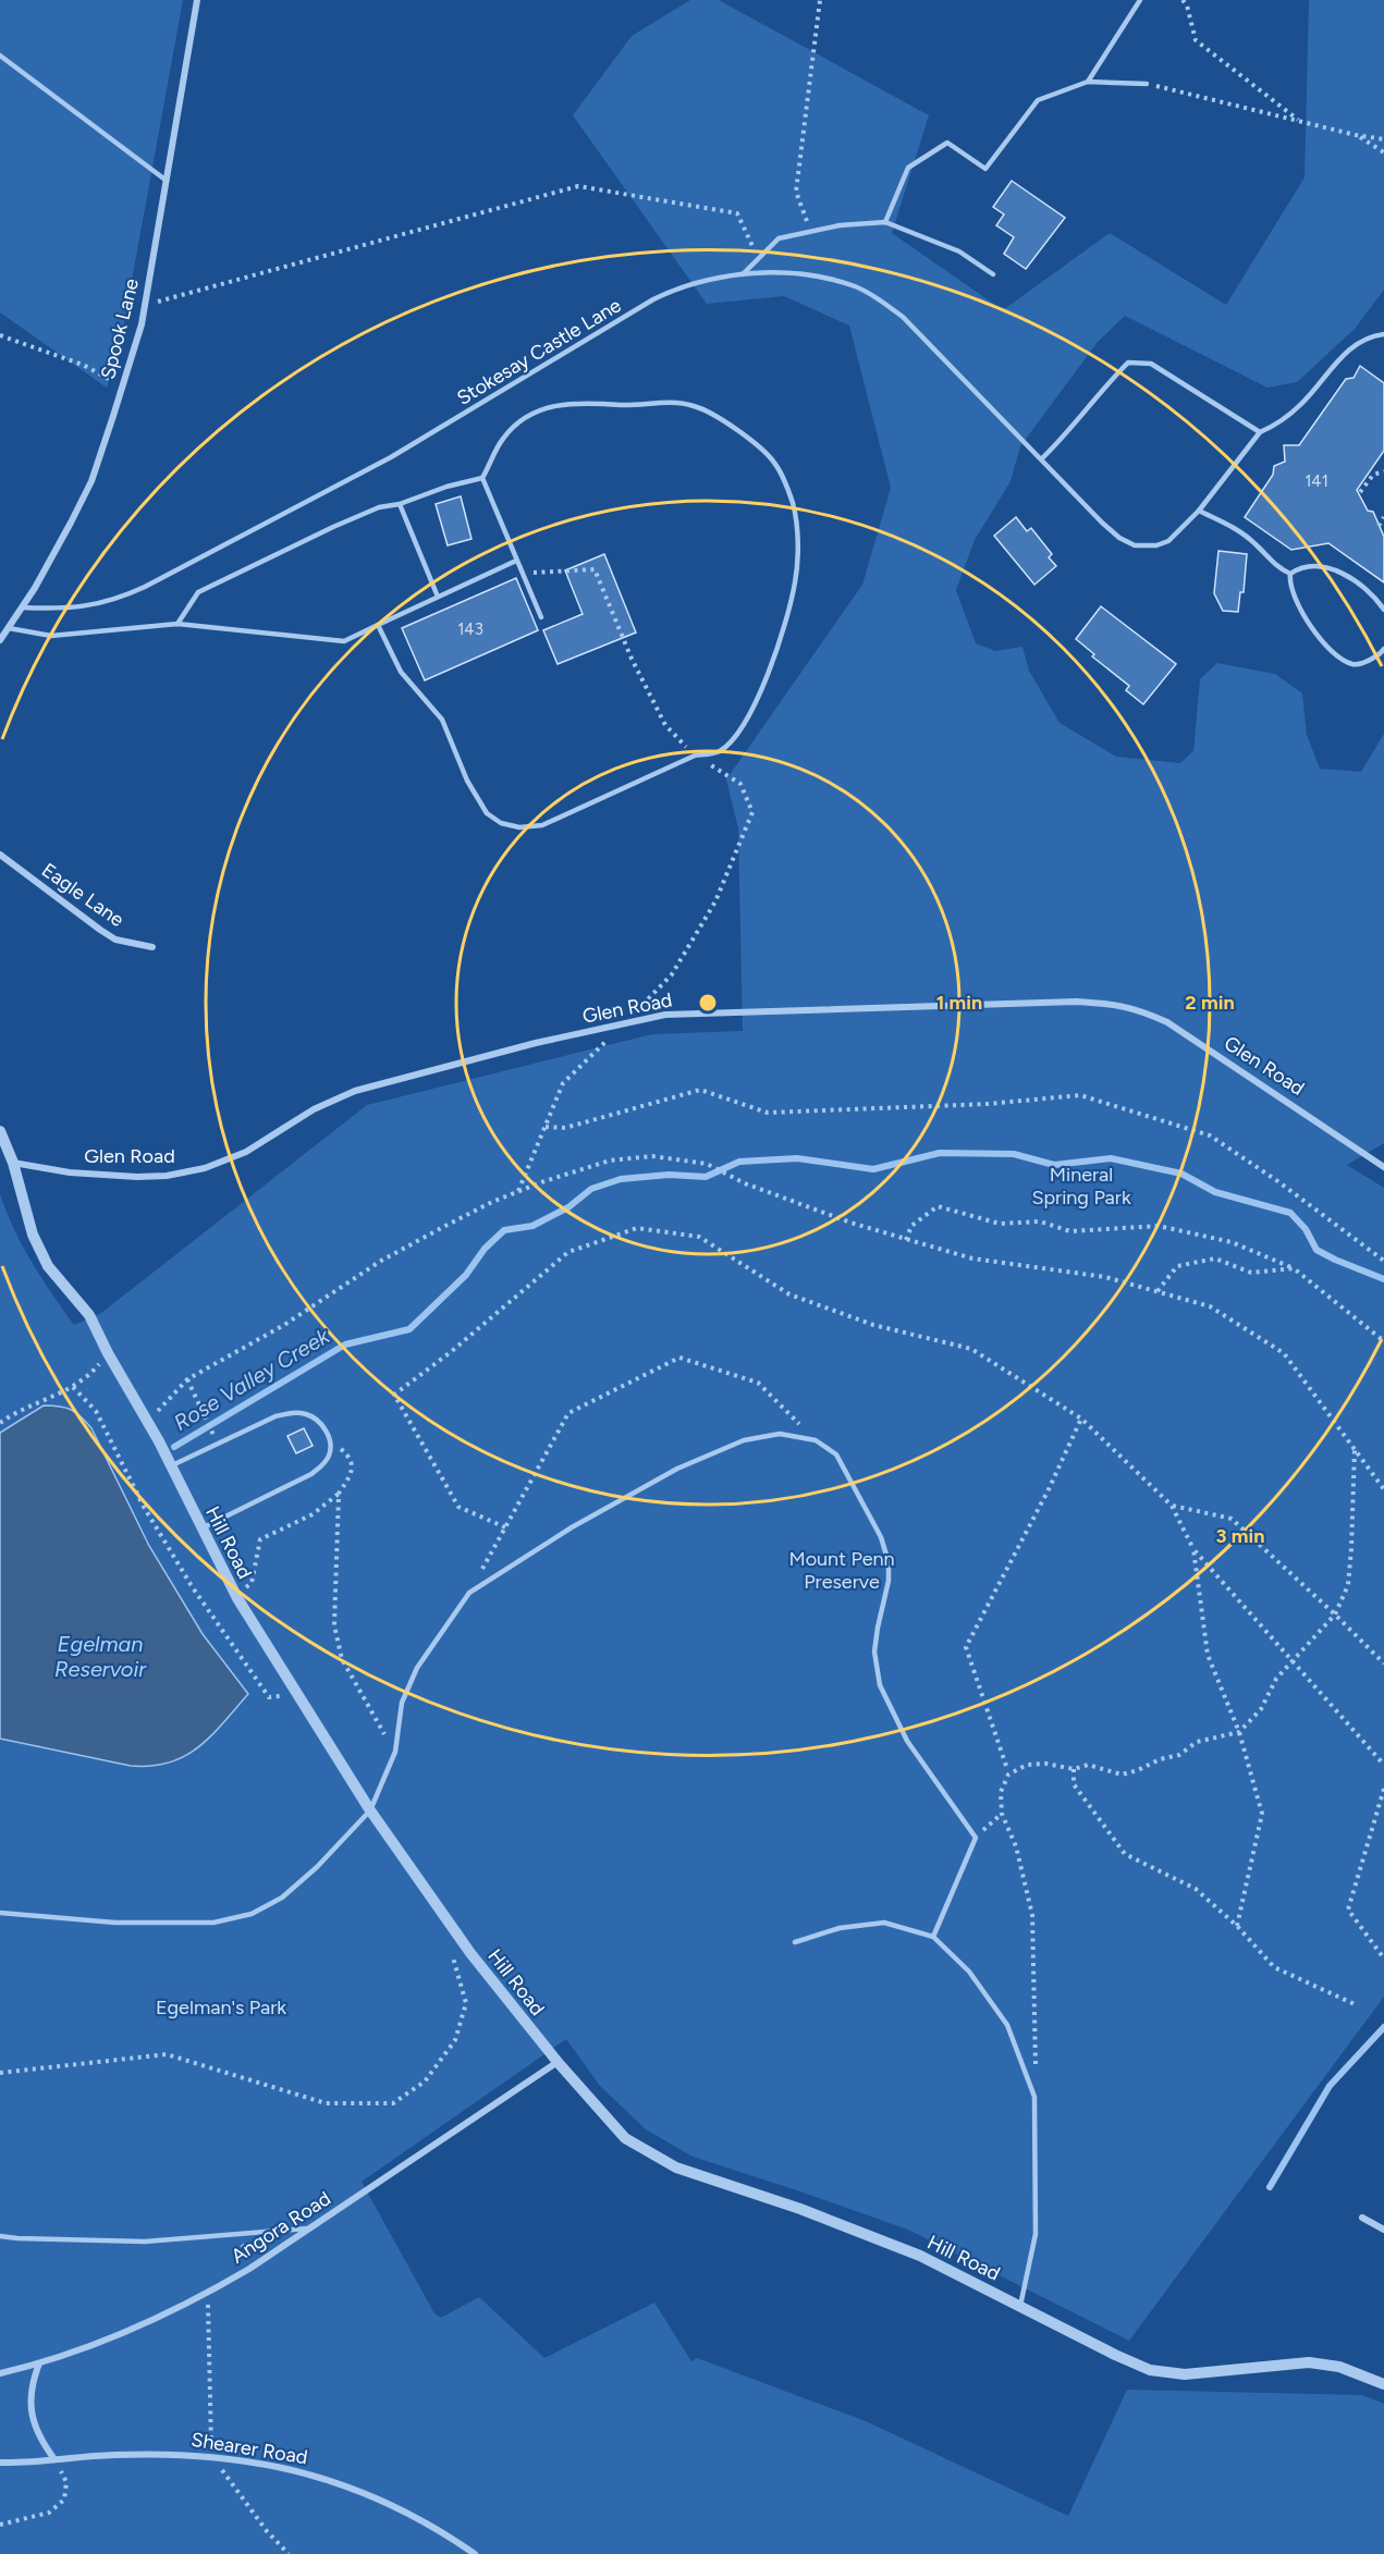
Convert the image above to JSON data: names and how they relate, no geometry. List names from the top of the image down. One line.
{"streets":{"street":["Spook Lane","Eagle Lane","Glen Road","Hill Road","Angora Road","Shearer Road"],"lane":["Stokesay Castle Lane"]},"crossings":[["Spook Lane","Stokesay Castle Lane"],["Glen Road","Hill Road"],["Hill Road","Angora Road"]],"water":["Rose Valley Creek","Egelman Reservoir"],"parks":["Mineral Spring Park","Mount Penn Preserve","Egelman's Park"],"house_numbers":["141","143"],"rings":["1 min","2 min","3 min"]}
